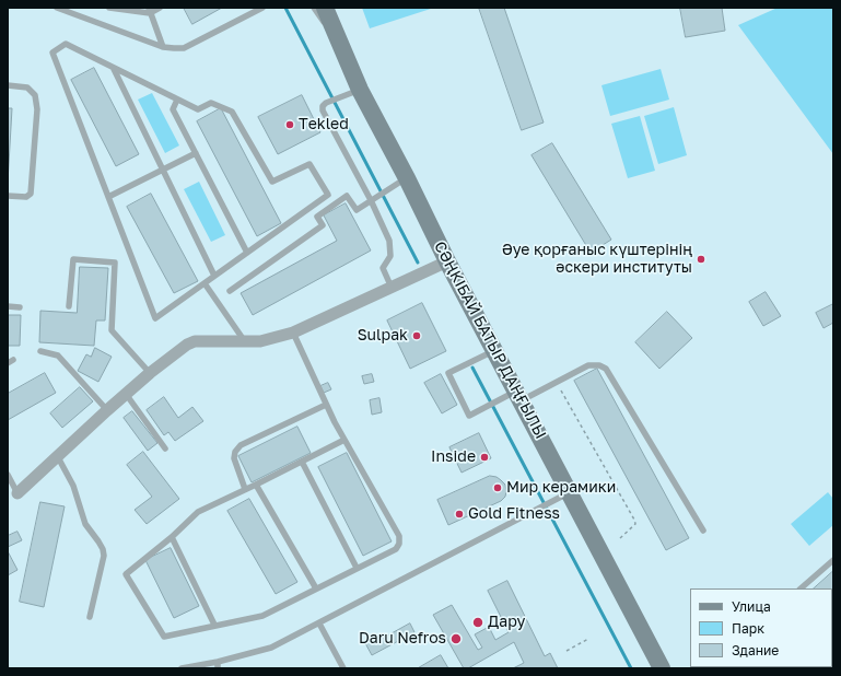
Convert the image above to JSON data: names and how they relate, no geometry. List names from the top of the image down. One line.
{"streets":{"main road":["СӘҢКІБАЙ БАТЫР ДАҢҒЫЛЫ"]},"places":["Тekled","Әуе қорғаныс күштерінің әскери институты","Sulpak","Inside","Мир керамики","Gold Fitness","Дару","Daru Nefros"],"legend":["Улица","Парк","Здание"]}
